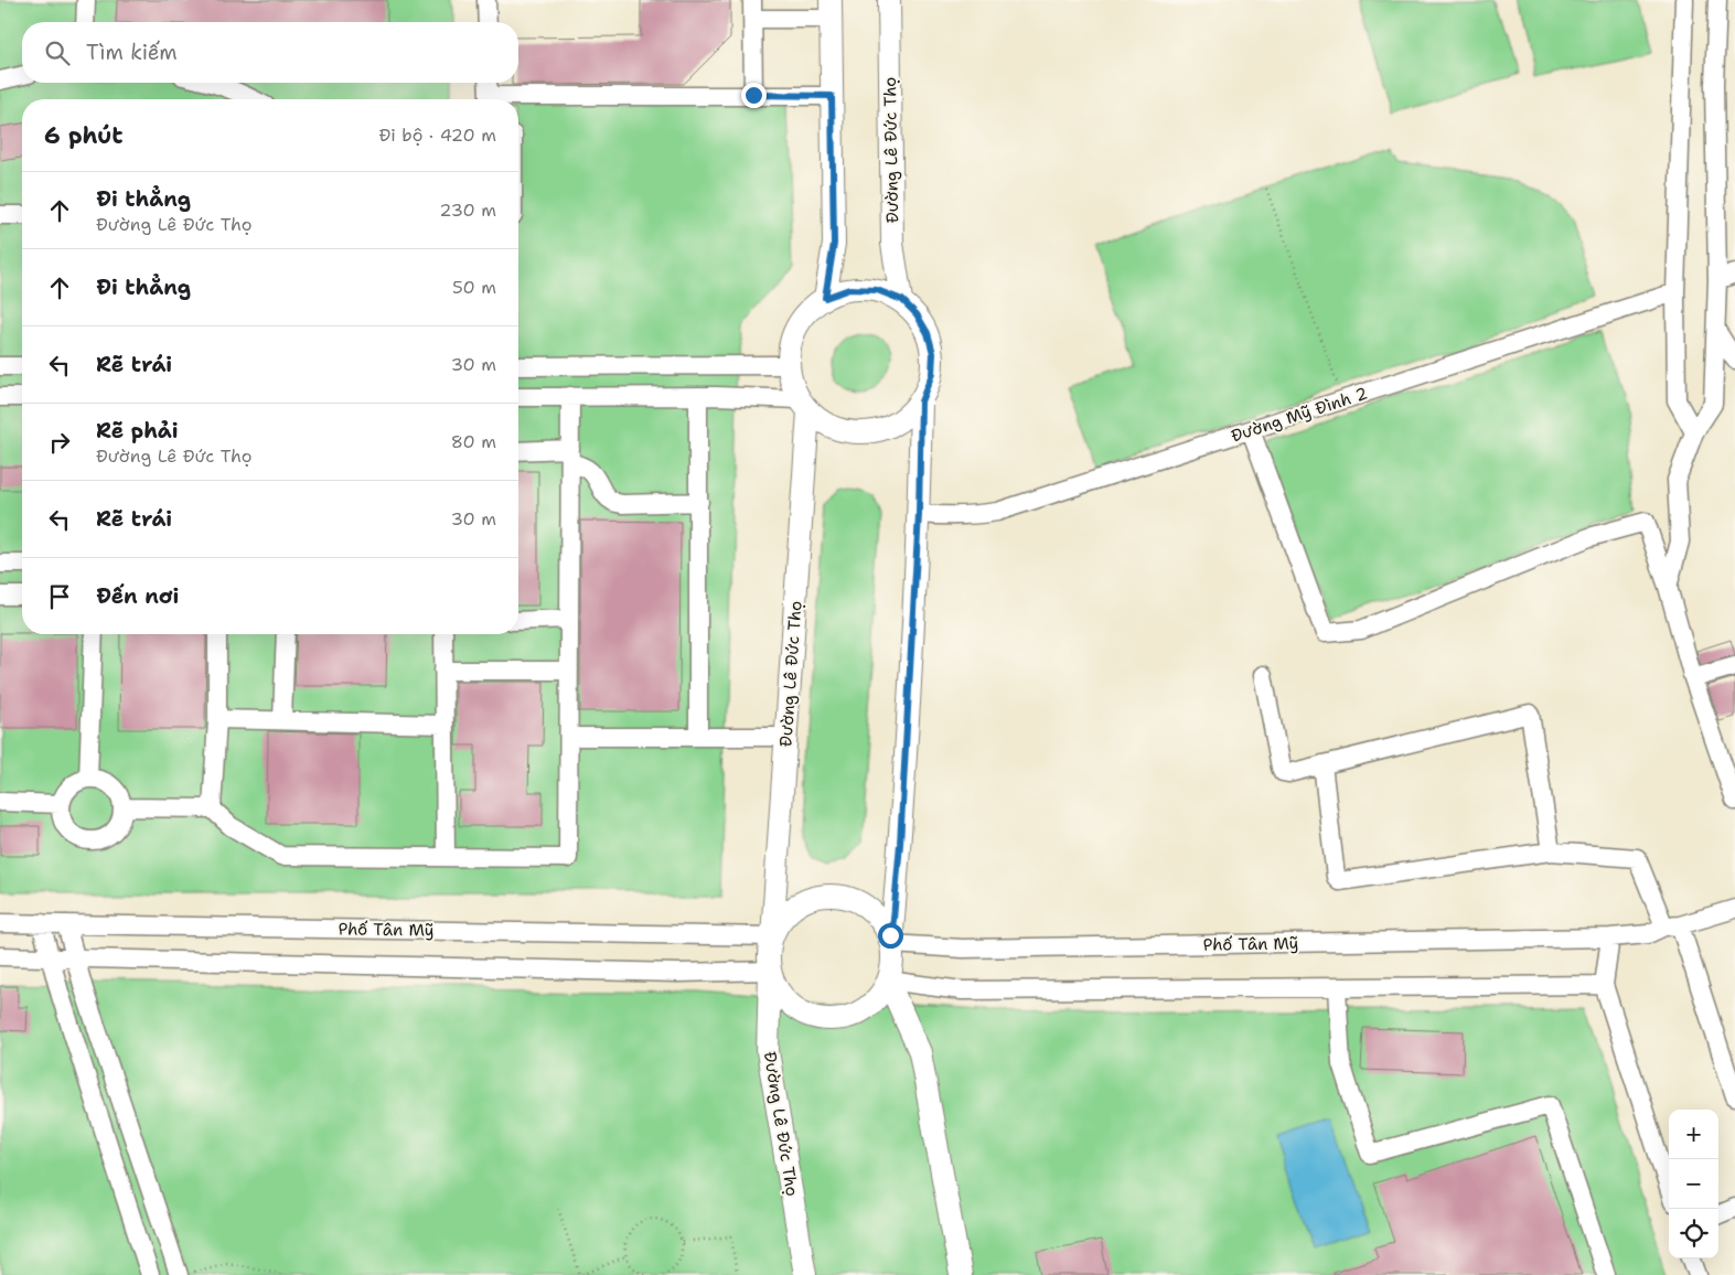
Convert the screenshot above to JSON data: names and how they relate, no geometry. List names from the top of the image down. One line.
{"streets":{"main road":["Đường Lê Đức Thọ"],"street":["Đường Mỹ Đình 2","Phố Tân Mỹ"]},"crossings":[["Đường Lê Đức Thọ","Phố Tân Mỹ"]],"page":{"search":"Tìm kiếm","heading":["6 phút","Đi bộ · 420 m"],"list":[["Đi thẳng","Đường Lê Đức Thọ","230 m"],["Đi thẳng","50 m"],["Rẽ trái","30 m"],["Rẽ phải","Đường Lê Đức Thọ","80 m"],["Rẽ trái","30 m"],"Đến nơi"],"map_buttons":["+","−"]}}
